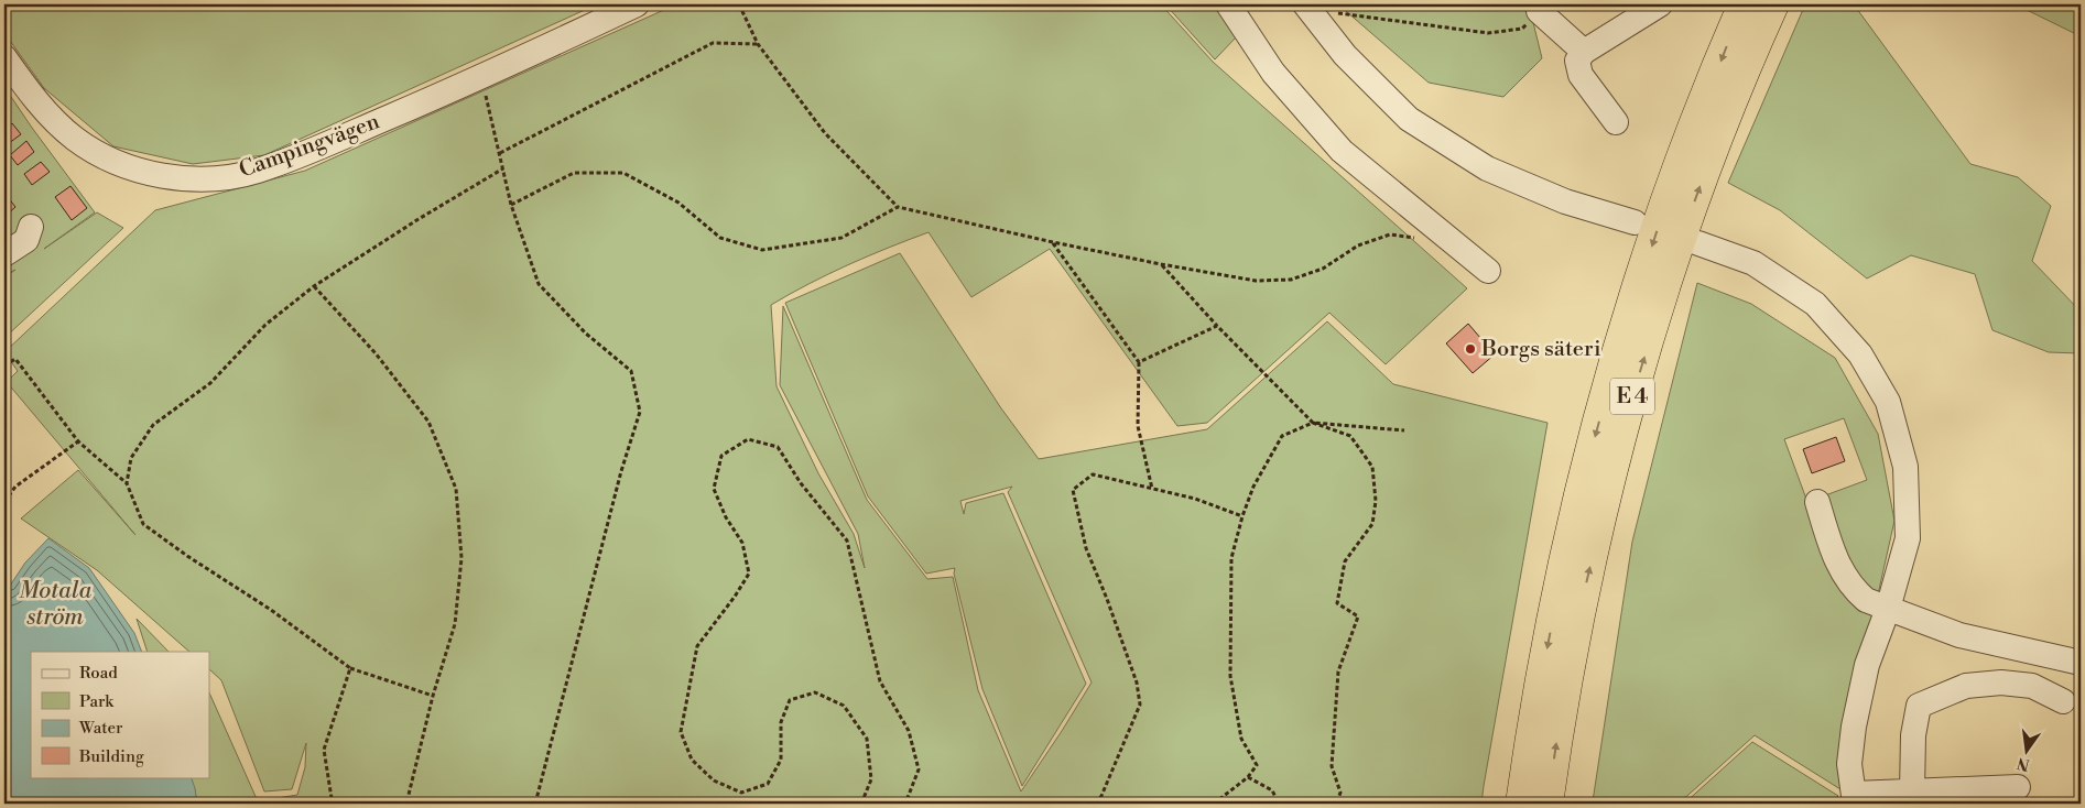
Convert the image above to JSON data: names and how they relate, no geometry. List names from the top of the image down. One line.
{"streets":{"highway":["E 4"],"street":["Campingvägen"]},"water":["Motala ström"],"places":["Borgs säteri"],"legend":["Road","Park","Water","Building"],"north":"bottom"}
